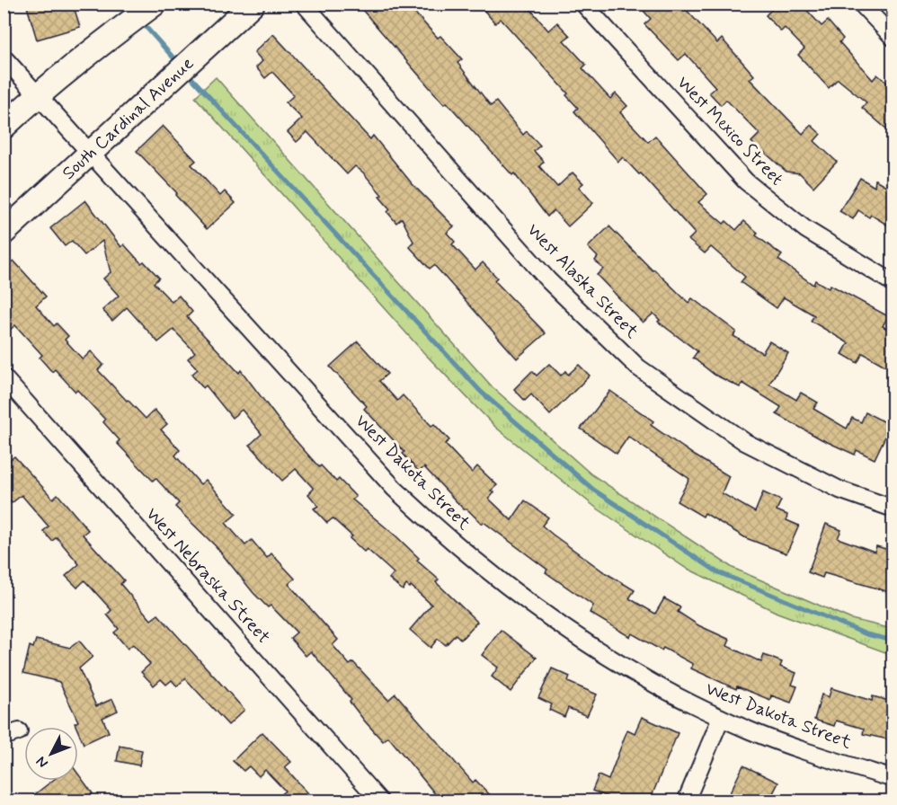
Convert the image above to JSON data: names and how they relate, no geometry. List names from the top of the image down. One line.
{"streets":{"main road":["South Cardinal Avenue"],"street":["West Mexico Street","West Alaska Street","West Dakota Street","West Nebraska Street"]},"crossings":[["South Cardinal Avenue","West Dakota Street"]],"north":"bottom left"}
